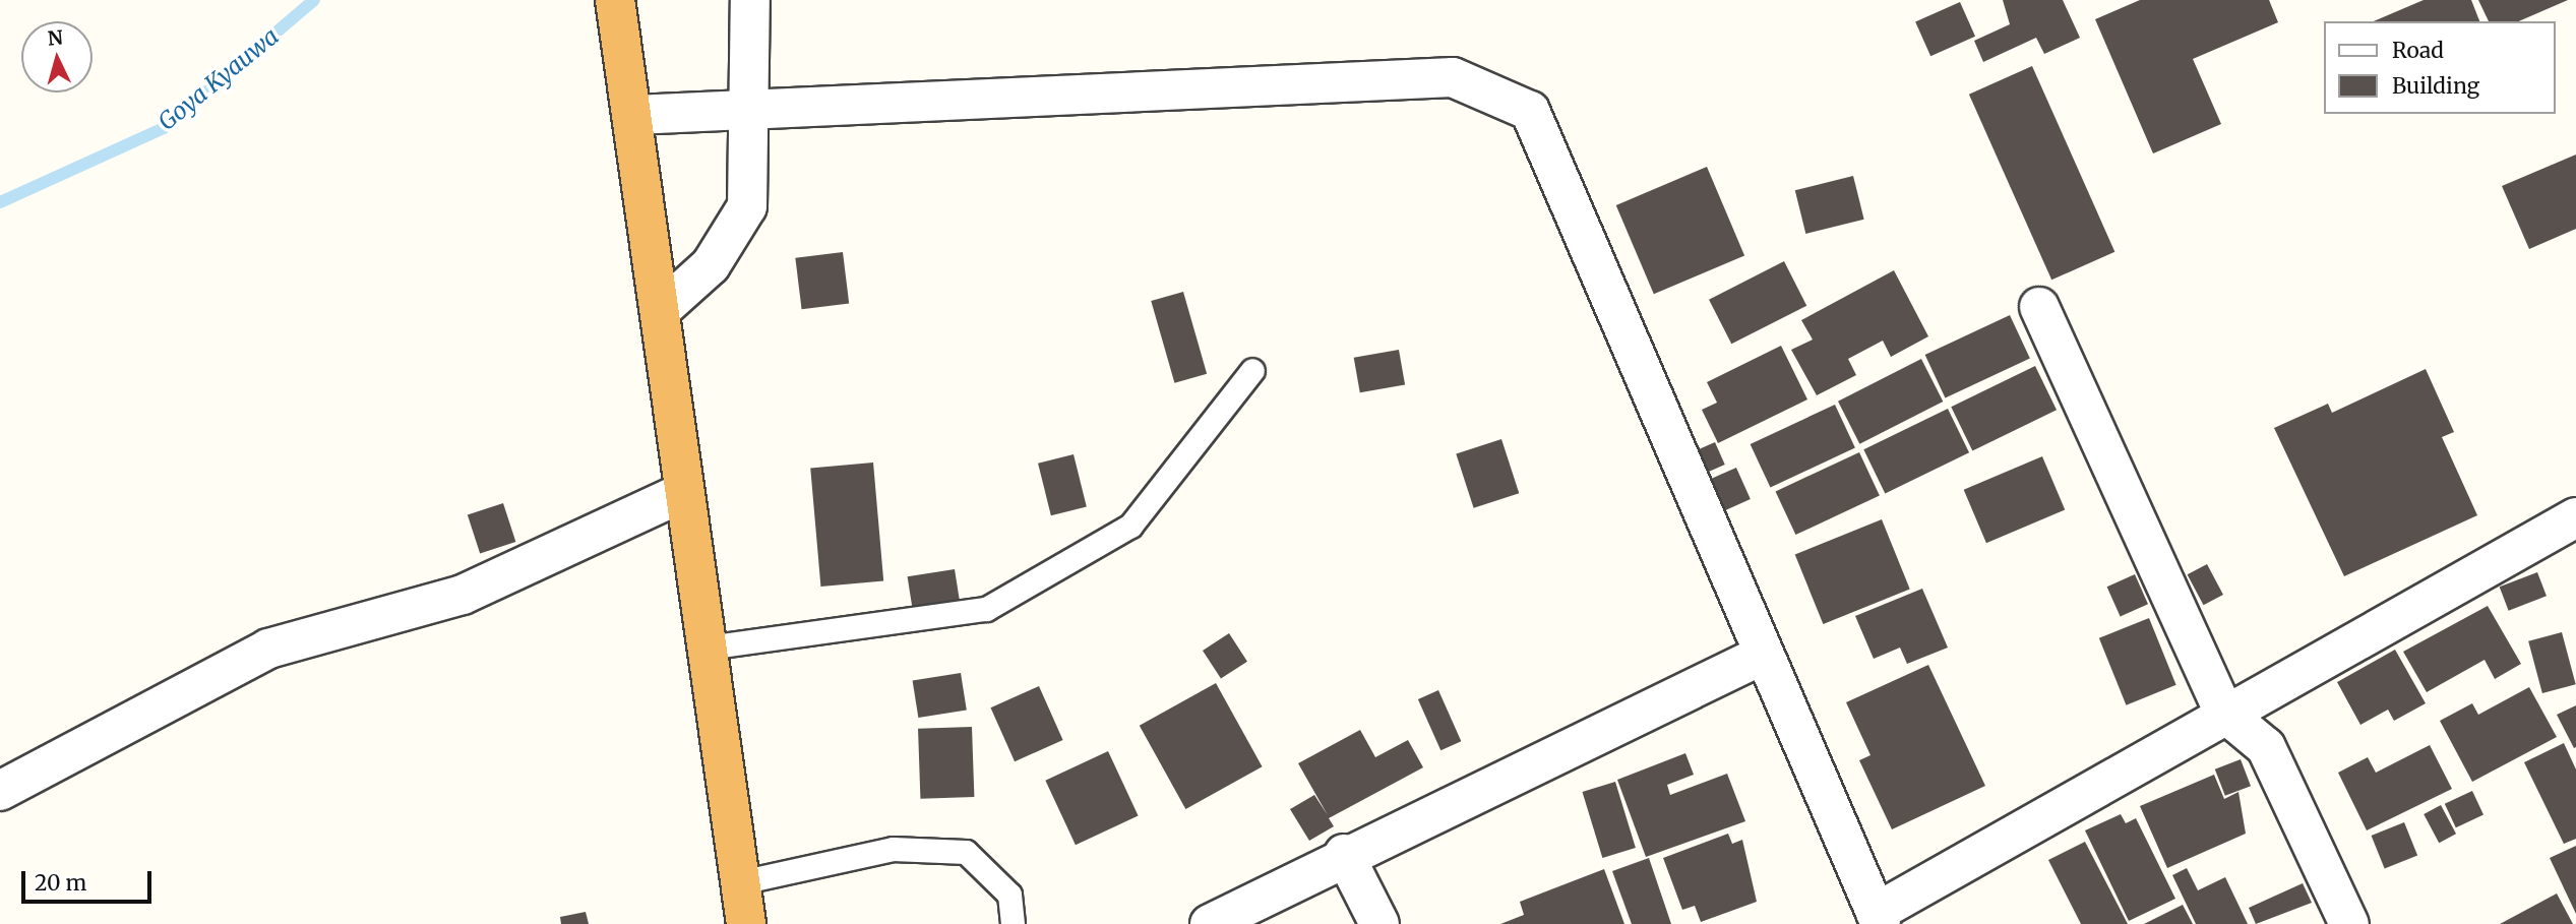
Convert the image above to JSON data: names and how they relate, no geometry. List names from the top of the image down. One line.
{"water":["Goya Kyauwa"],"legend":["Road","Building"],"scale_bar":"20 m","north":"top"}
